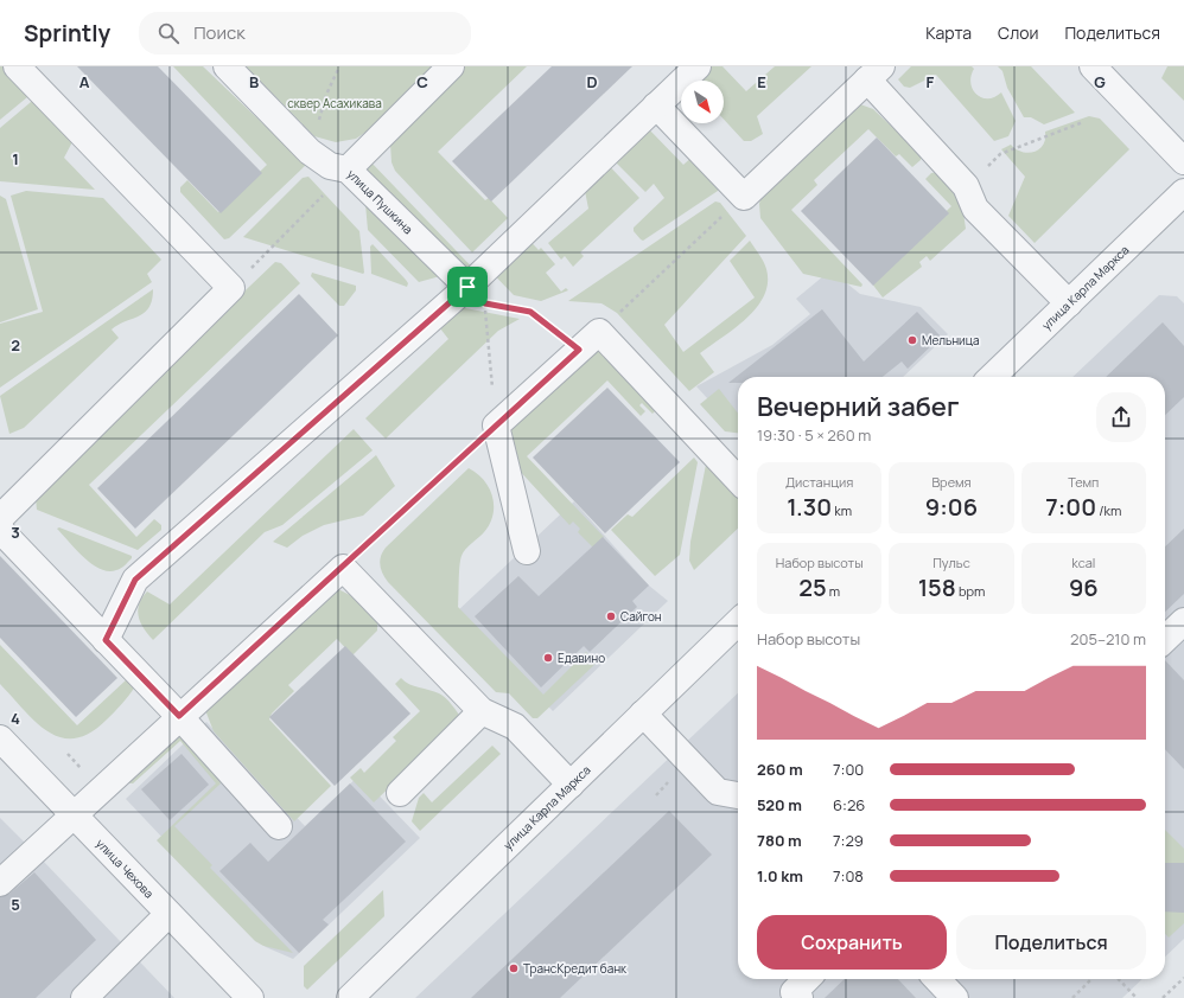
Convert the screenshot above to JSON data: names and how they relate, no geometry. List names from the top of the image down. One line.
{"streets":{"street":["улица Пушкина","улица Карла Маркса","улица Чехова"]},"parks":["сквер Асахикава"],"places":["Мельница","Сайгон","Едавино","ТрансКредит банк"],"north":"bottom right","page":{"header":"Sprintly","search":"Поиск","nav":["Карта","Слои","Поделиться"],"heading":["Вечерний забег","19:30 · 5 × 260 m"],"stats":[["Дистанция","1.30 km"],["Время","9:06"],["Темп","7:00 /km"],["Набор высоты","25 m"],["Пульс","158 bpm"],["kcal","96"]],"chart":["Набор высоты","205–210 m"],"list":[{"name":"260 m","note":"7:00"},{"name":"520 m","note":"6:26"},{"name":"780 m","note":"7:29"},{"name":"1.0 km","note":"7:08"}],"buttons":["Сохранить","Поделиться"]},"grid":{"columns":["A","B","C","D","E","F","G"],"rows":["1","2","3","4","5"]}}
